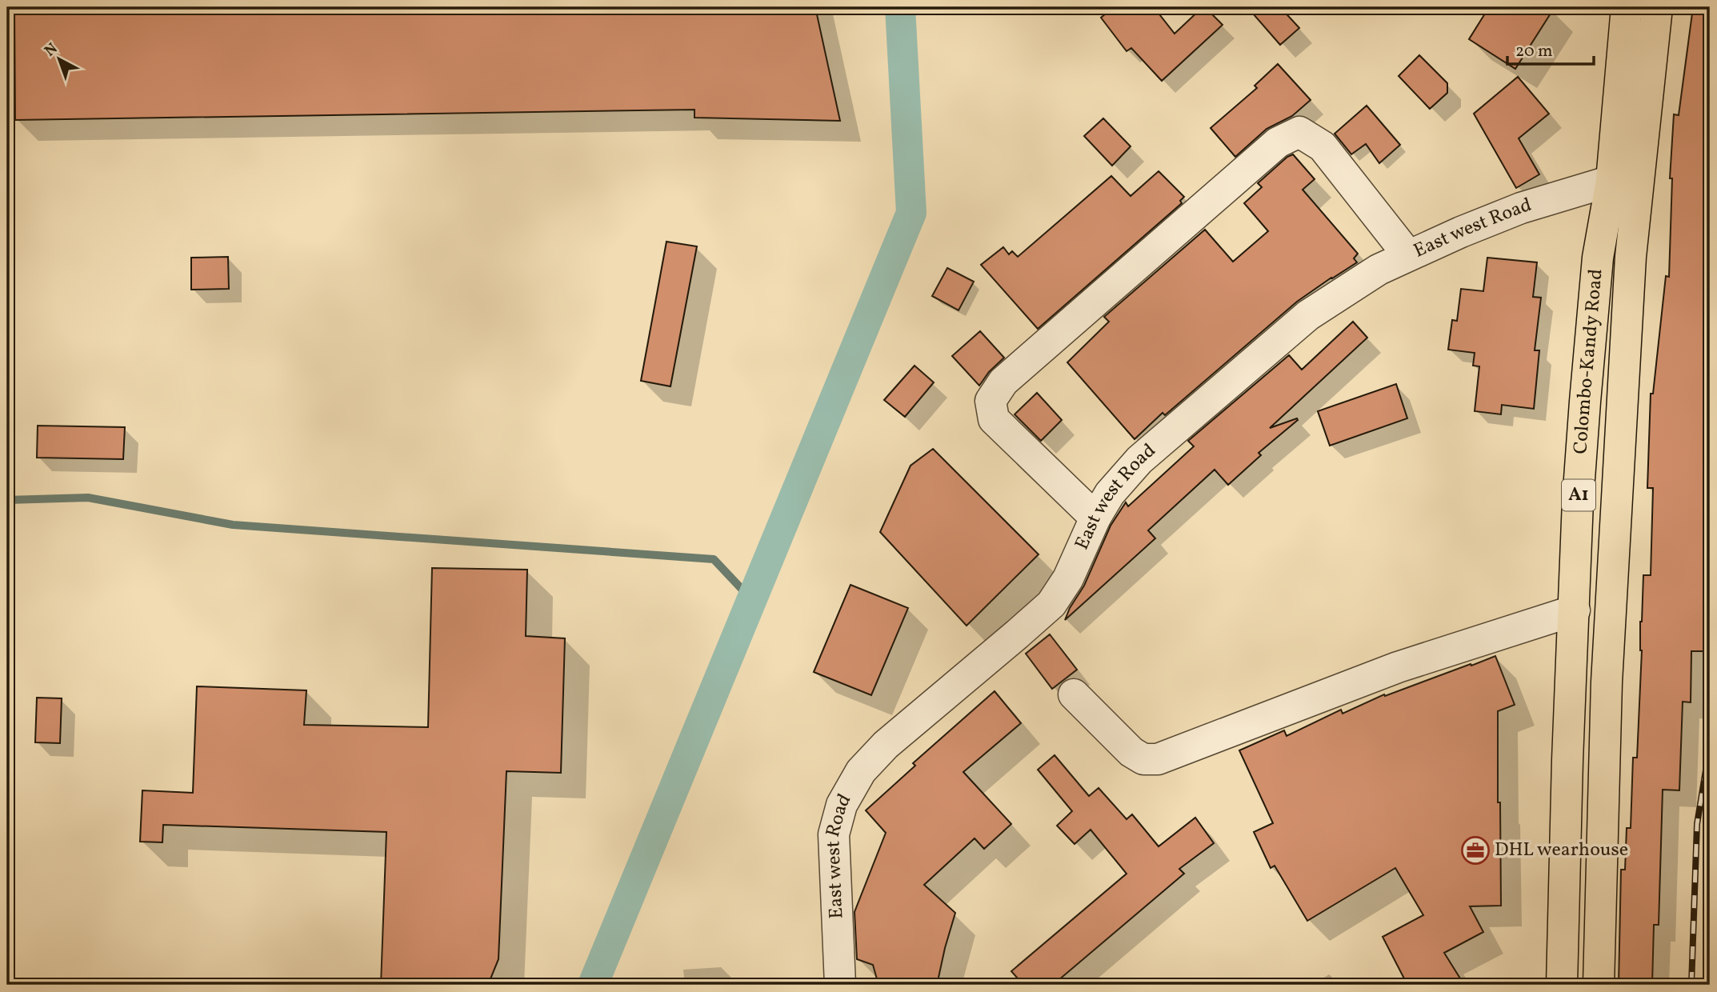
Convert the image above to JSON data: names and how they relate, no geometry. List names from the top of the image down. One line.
{"streets":{"highway":["Colombo-Kandy Road","A1"],"street":["East west Road"]},"crossings":[["East west Road","Colombo-Kandy Road"]],"places":{"office":["DHL wearhouse"]},"scale_bar":"20 m","north":"top left"}
